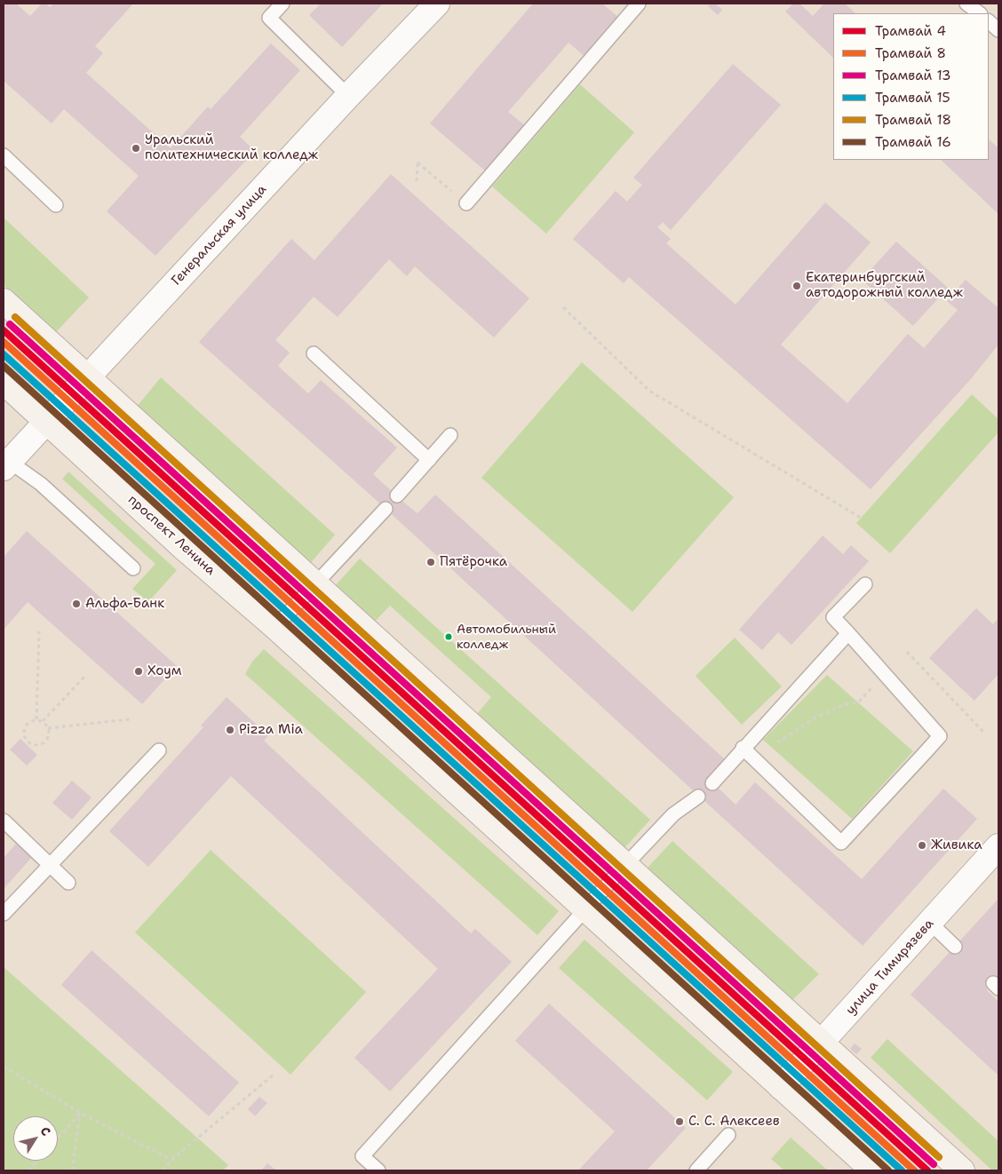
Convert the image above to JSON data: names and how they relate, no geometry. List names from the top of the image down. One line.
{"streets":{"main road":["проспект Ленина"],"street":["Генеральская улица","улица Тимирязева"]},"crossings":[["Генеральская улица","проспект Ленина"],["проспект Ленина","улица Тимирязева"]],"places":["Уральский политехнический колледж","Екатеринбургский автодорожный колледж","Пятёрочка","Альфа-Банк","Автомобильный колледж","Хоум","Pizza Mia","Живика","С. С. Алексеев"],"lines":["tram line 18","tram line 13","tram line 4","tram line 8","tram line 15","tram line 16"],"legend":["Трамвай 4","Трамвай 8","Трамвай 13","Трамвай 15","Трамвай 18","Трамвай 16"],"north":"top right"}
